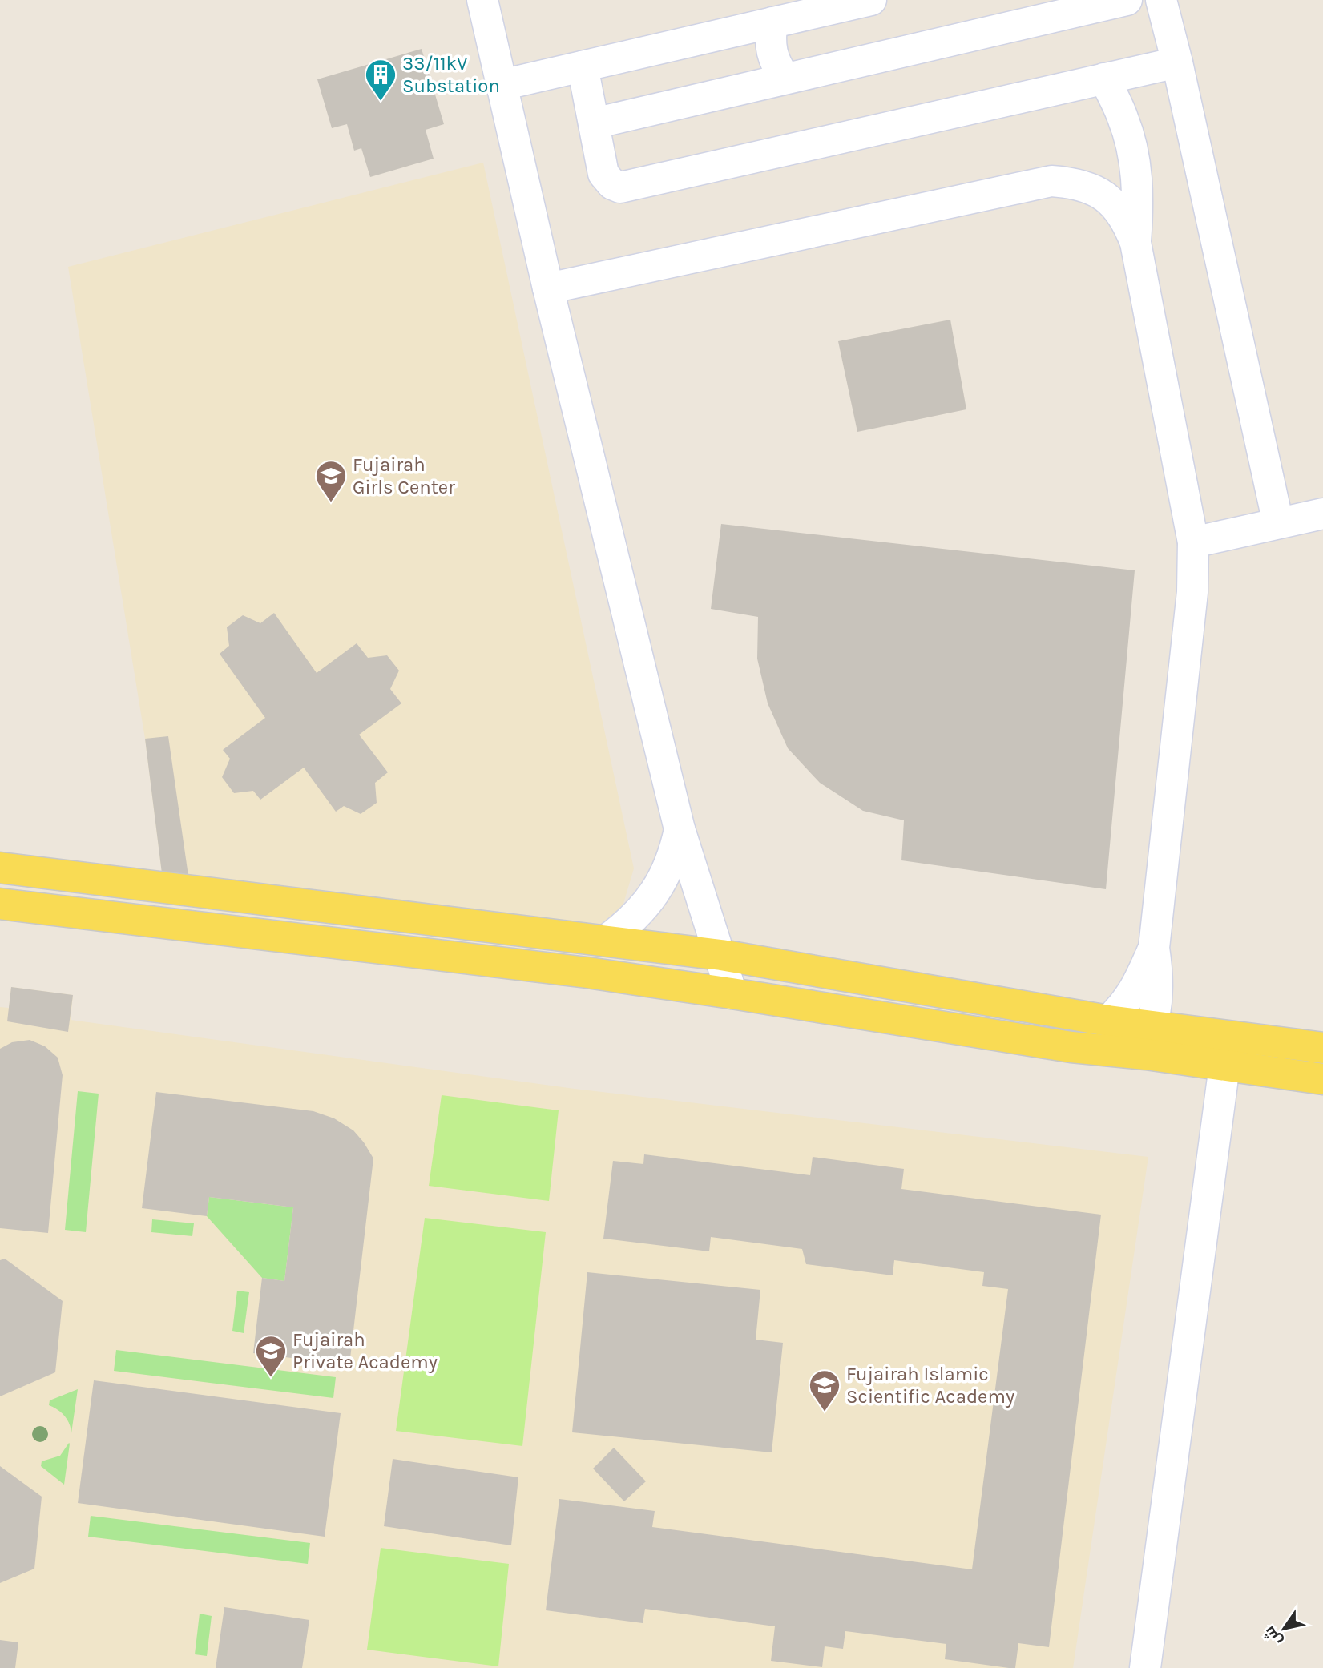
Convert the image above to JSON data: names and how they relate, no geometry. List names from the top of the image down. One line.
{"places":{"building":["33/11kV Substation"],"school or university":["Fujairah Girls Center","Fujairah Private Academy","Fujairah Islamic Scientific Academy"]},"north":"bottom left"}
